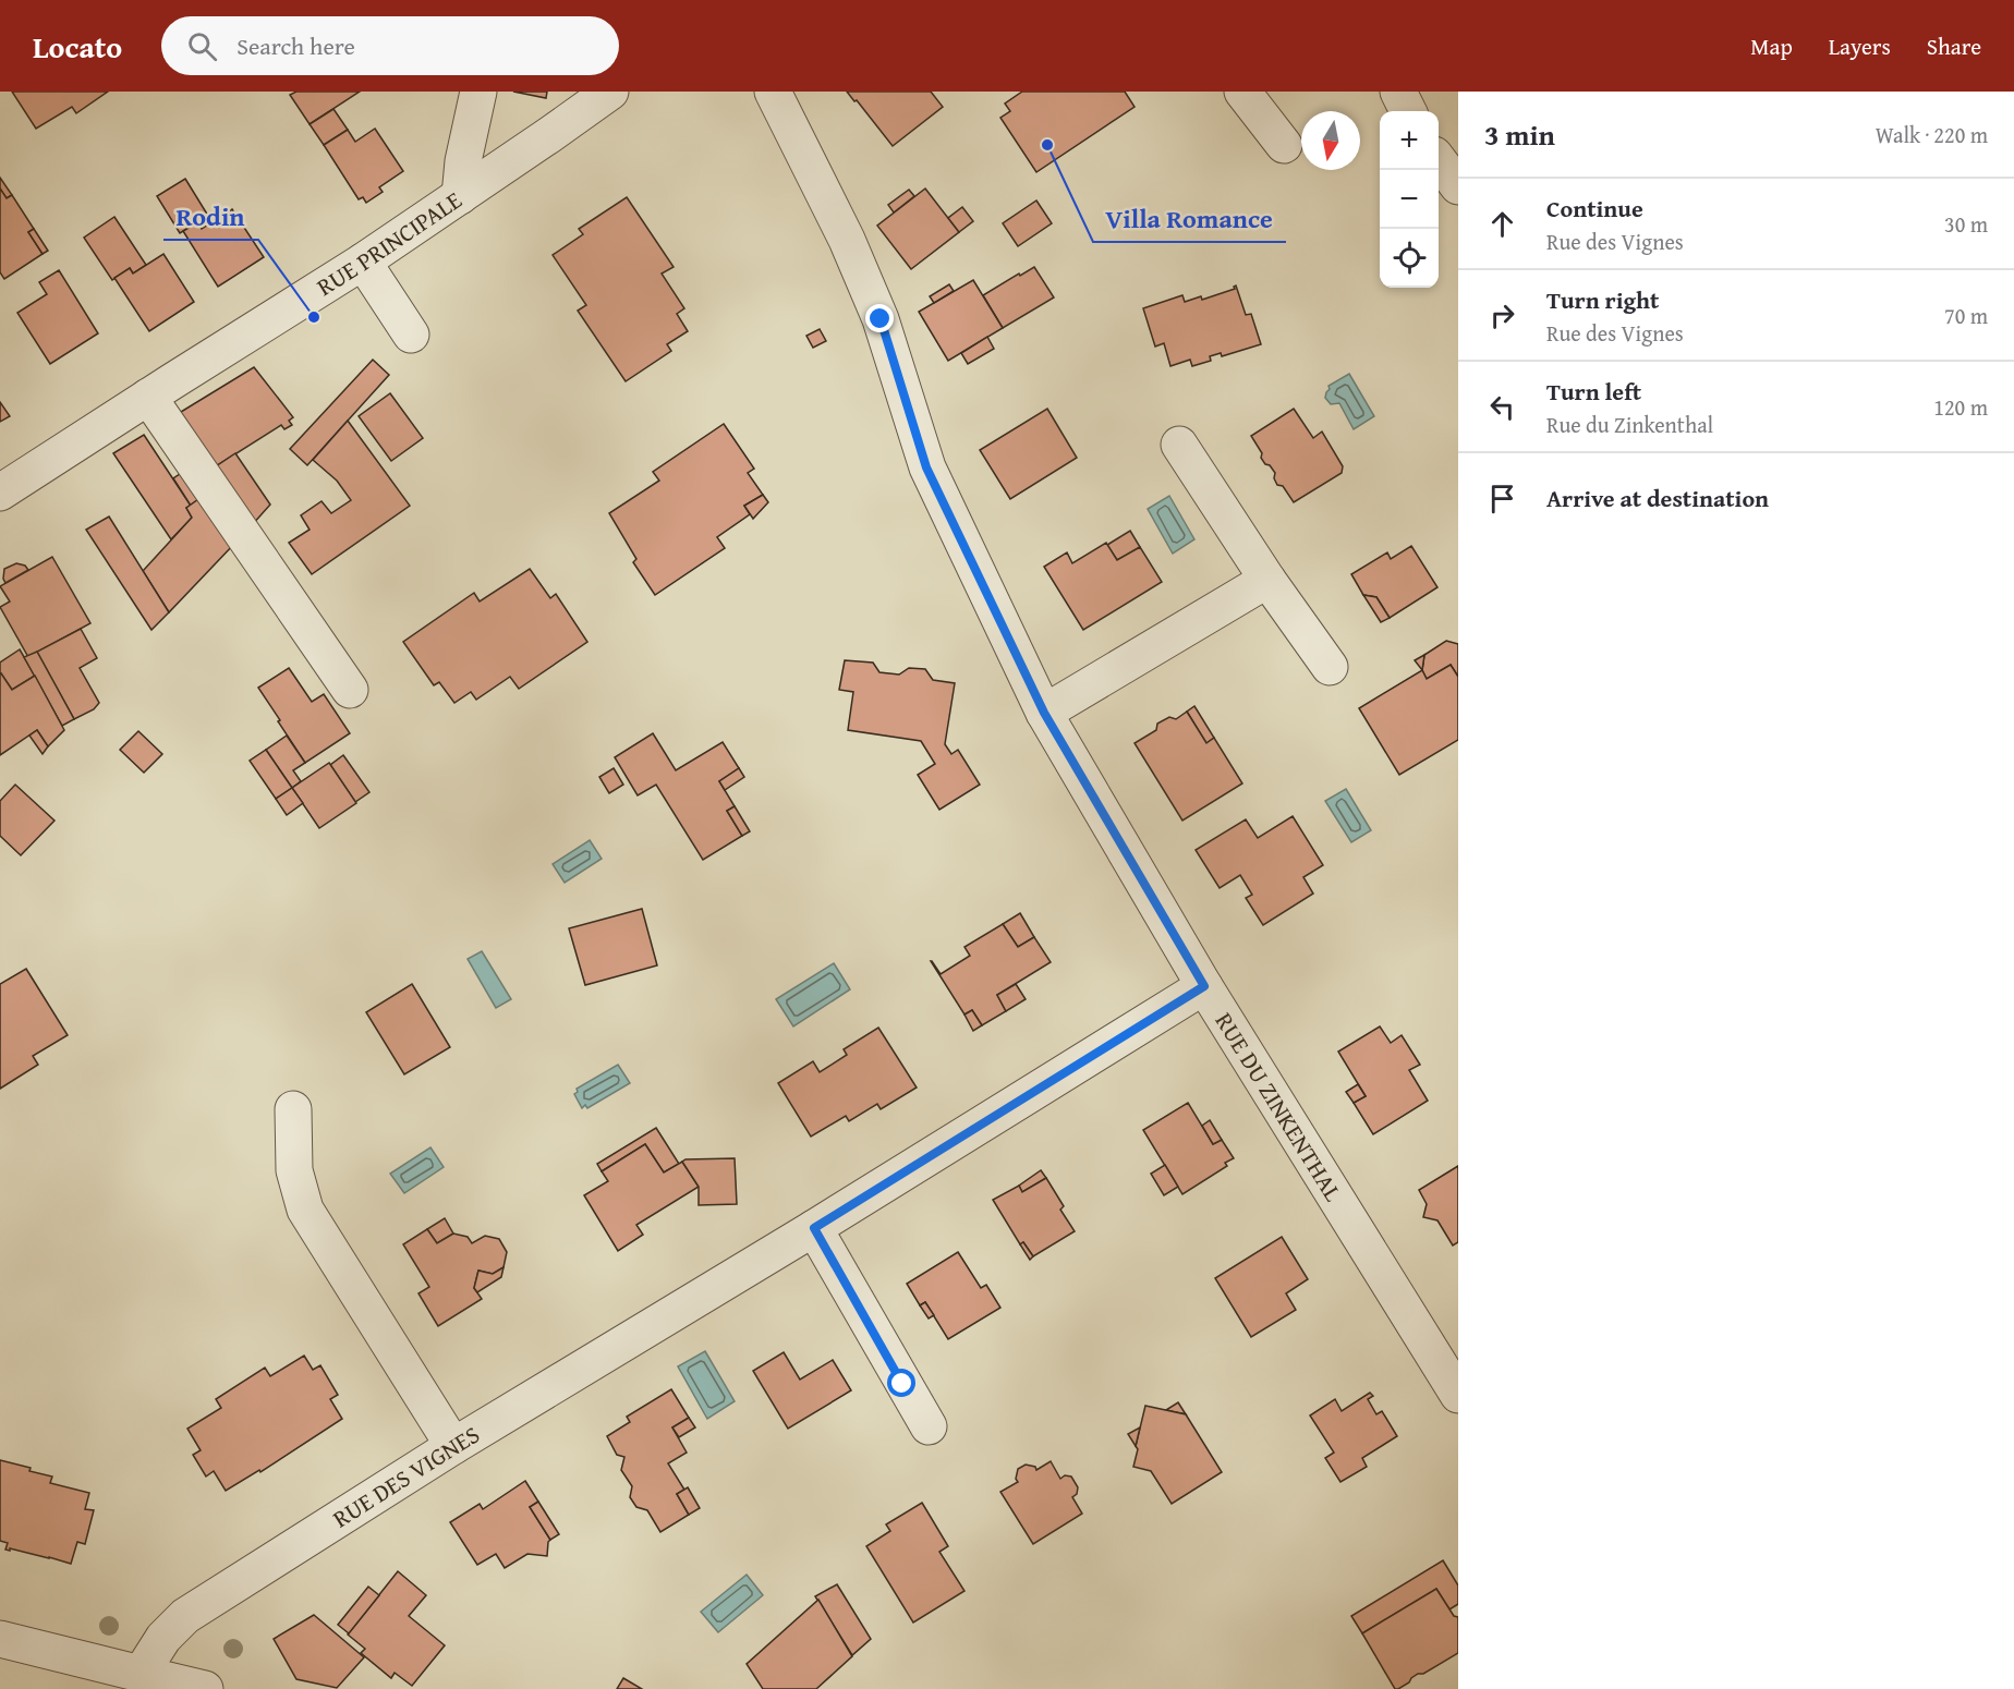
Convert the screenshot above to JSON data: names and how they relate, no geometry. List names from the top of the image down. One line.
{"streets":{"street":["RUE PRINCIPALE","RUE DU ZINKENTHAL","RUE DES VIGNES"]},"crossings":[["RUE DU ZINKENTHAL","RUE DES VIGNES"]],"places":["Villa Romance","Rodin"],"north":"bottom","page":{"header":"Locato","search":"Search here","nav":["Map","Layers","Share"],"heading":["3 min","Walk · 220 m"],"map_buttons":["+","−"],"list":[["Continue","Rue des Vignes","30 m"],["Turn right","Rue des Vignes","70 m"],["Turn left","Rue du Zinkenthal","120 m"],"Arrive at destination"]}}
